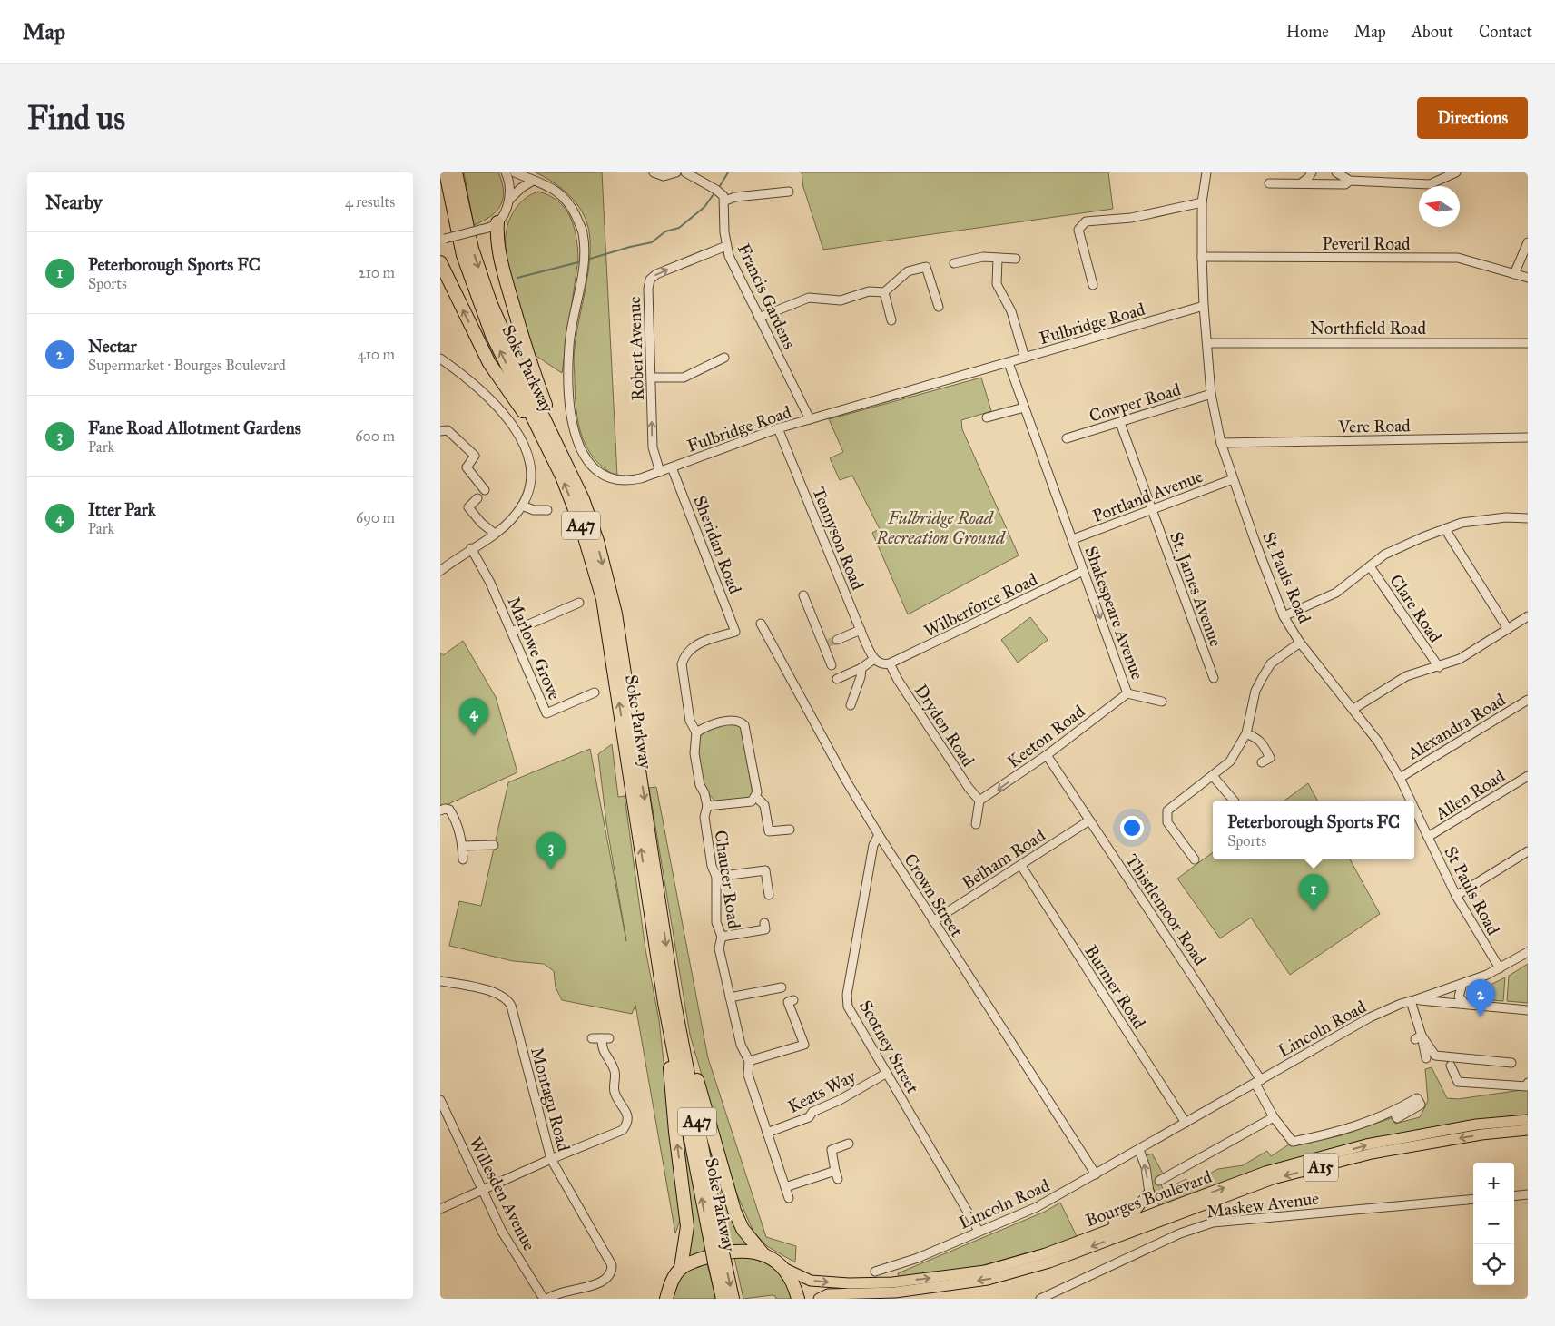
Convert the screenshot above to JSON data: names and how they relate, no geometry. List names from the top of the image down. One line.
{"streets":{"highway":["Soke Parkway","A47"],"main road":["A15","Bourges Boulevard"],"street":["Peveril Road","Francis Gardens","Fulbridge Road","Northfield Road","Robert Avenue","Cowper Road","Vere Road","Portland Avenue","Tennyson Road","Sheridan Road","St Pauls Road","St. James Avenue","Wilberforce Road","Clare Road","Shakespeare Avenue","Marlowe Grove","Dryden Road","Alexandra Road","Keeton Road","Allen Road","Belham Road","Chaucer Road","Crown Street","Thistlemoor Road","Burmer Road","Lincoln Road","Scotney Street","Keats Way","Montagu Road","Willesden Avenue","Maskew Avenue"]},"crossings":[["Peveril Road","St Pauls Road"],["Francis Gardens","Fulbridge Road"],["Francis Gardens","Robert Avenue"],["Fulbridge Road","Robert Avenue"],["Fulbridge Road","Tennyson Road"],["Fulbridge Road","Sheridan Road"],["Fulbridge Road","St Pauls Road"],["Fulbridge Road","Shakespeare Avenue"],["Northfield Road","St Pauls Road"],["Soke Parkway","A47"],["Cowper Road","St Pauls Road"],["Cowper Road","St. James Avenue"],["Vere Road","St Pauls Road"],["Portland Avenue","St Pauls Road"],["Portland Avenue","St. James Avenue"],["Portland Avenue","Shakespeare Avenue"],["Sheridan Road","Chaucer Road"],["St Pauls Road","Alexandra Road"],["St Pauls Road","Allen Road"],["St Pauls Road","Lincoln Road"],["Wilberforce Road","Shakespeare Avenue"],["Wilberforce Road","Dryden Road"],["Shakespeare Avenue","Keeton Road"],["Dryden Road","Keeton Road"],["Keeton Road","Thistlemoor Road"],["Belham Road","Crown Street"],["Belham Road","Thistlemoor Road"],["Belham Road","Burmer Road"],["Chaucer Road","Keats Way"],["Crown Street","Lincoln Road"],["Crown Street","Scotney Street"],["Thistlemoor Road","Lincoln Road"],["Burmer Road","Lincoln Road"],["Lincoln Road","Scotney Street"],["Scotney Street","Keats Way"]],"one_way":["Robert Avenue","Shakespeare Avenue","Keeton Road"],"parks":["Fulbridge Road Recreation Ground"],"north":"left","page":{"header":"Map","nav":["Home","Map","About","Contact"],"buttons":"Directions","title":"Find us","heading":["Nearby","4 results"],"list":[{"mark":"1","name":"Peterborough Sports FC","note":"Sports","value":"210 m"},{"mark":"2","name":"Nectar","note":"Supermarket · Bourges Boulevard","value":"410 m"},{"mark":"3","name":"Fane Road Allotment Gardens","note":"Park","value":"600 m"},{"mark":"4","name":"Itter Park","note":"Park","value":"690 m"}],"pins":["4","3","1","2"],"popup":["Peterborough Sports FC","Sports"],"map_buttons":["+","−"]}}
